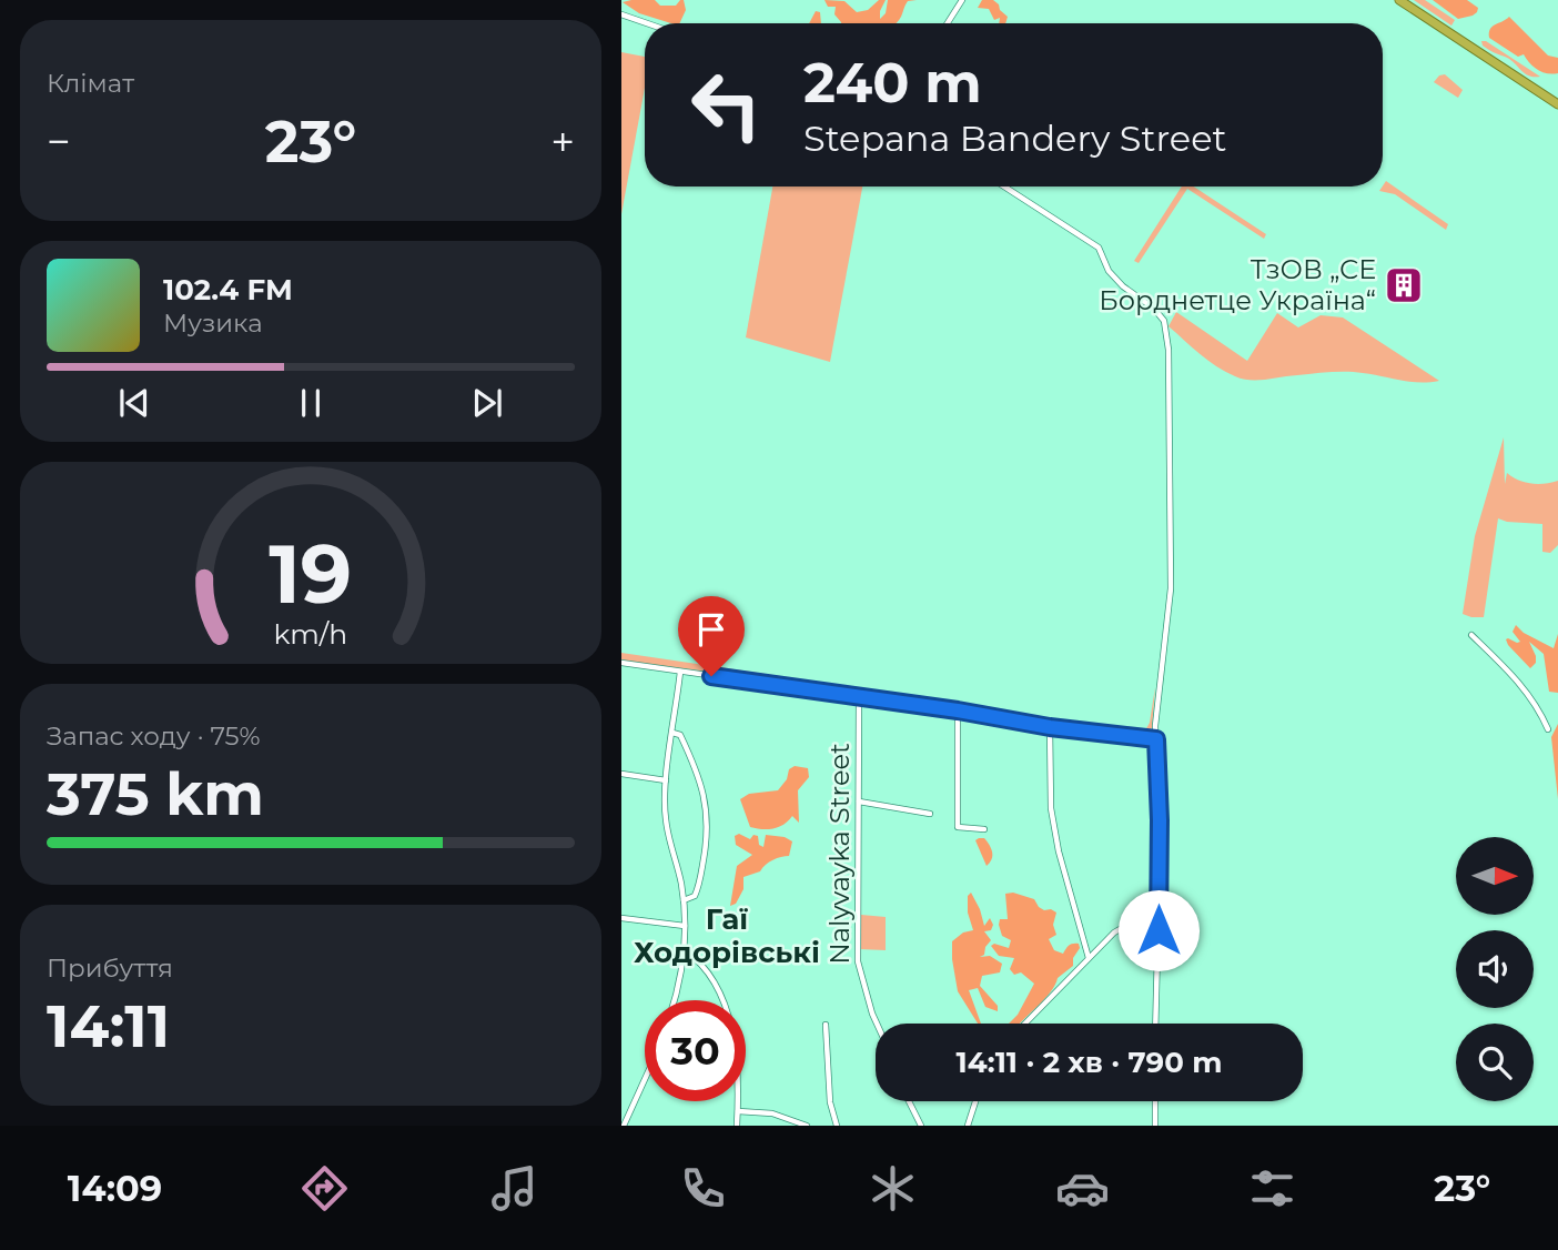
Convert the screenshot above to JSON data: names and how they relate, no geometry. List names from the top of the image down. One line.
{"streets":{"street":["Nalyvayka Street"]},"districts":["Гаї Ходорівські"],"places":{"building":["ТзОВ „СЕ Борднетце Україна“"]},"north":"right","page":{"tile":["Клімат",["Запас ходу · 75%","375 km"],["Прибуття","14:11"]],"turn":["240 m","Stepana Bandery Street"],"heat":["−","23°","+"],"song":["102.4 FM","Музика"],"limit":"30","trip":"14:11 · 2 хв · 790 m","tabs":["14:09","23°"],"gauge":["19","km/h"]}}
